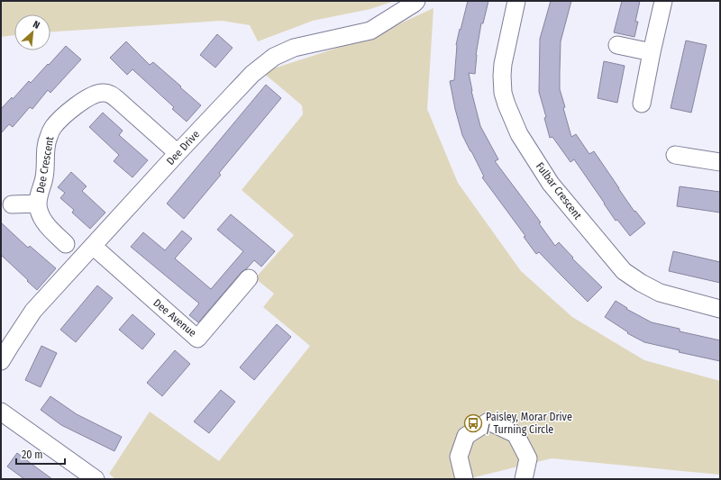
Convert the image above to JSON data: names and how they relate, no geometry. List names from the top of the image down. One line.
{"streets":{"street":["Dee Drive","Dee Crescent","Fulbar Crescent","Dee Avenue"]},"crossings":[["Dee Drive","Dee Crescent"],["Dee Drive","Dee Avenue"]],"places":{"bus stop":["Paisley, Morar Drive / Turning Circle"]},"scale_bar":"20 m","north":"top right"}
